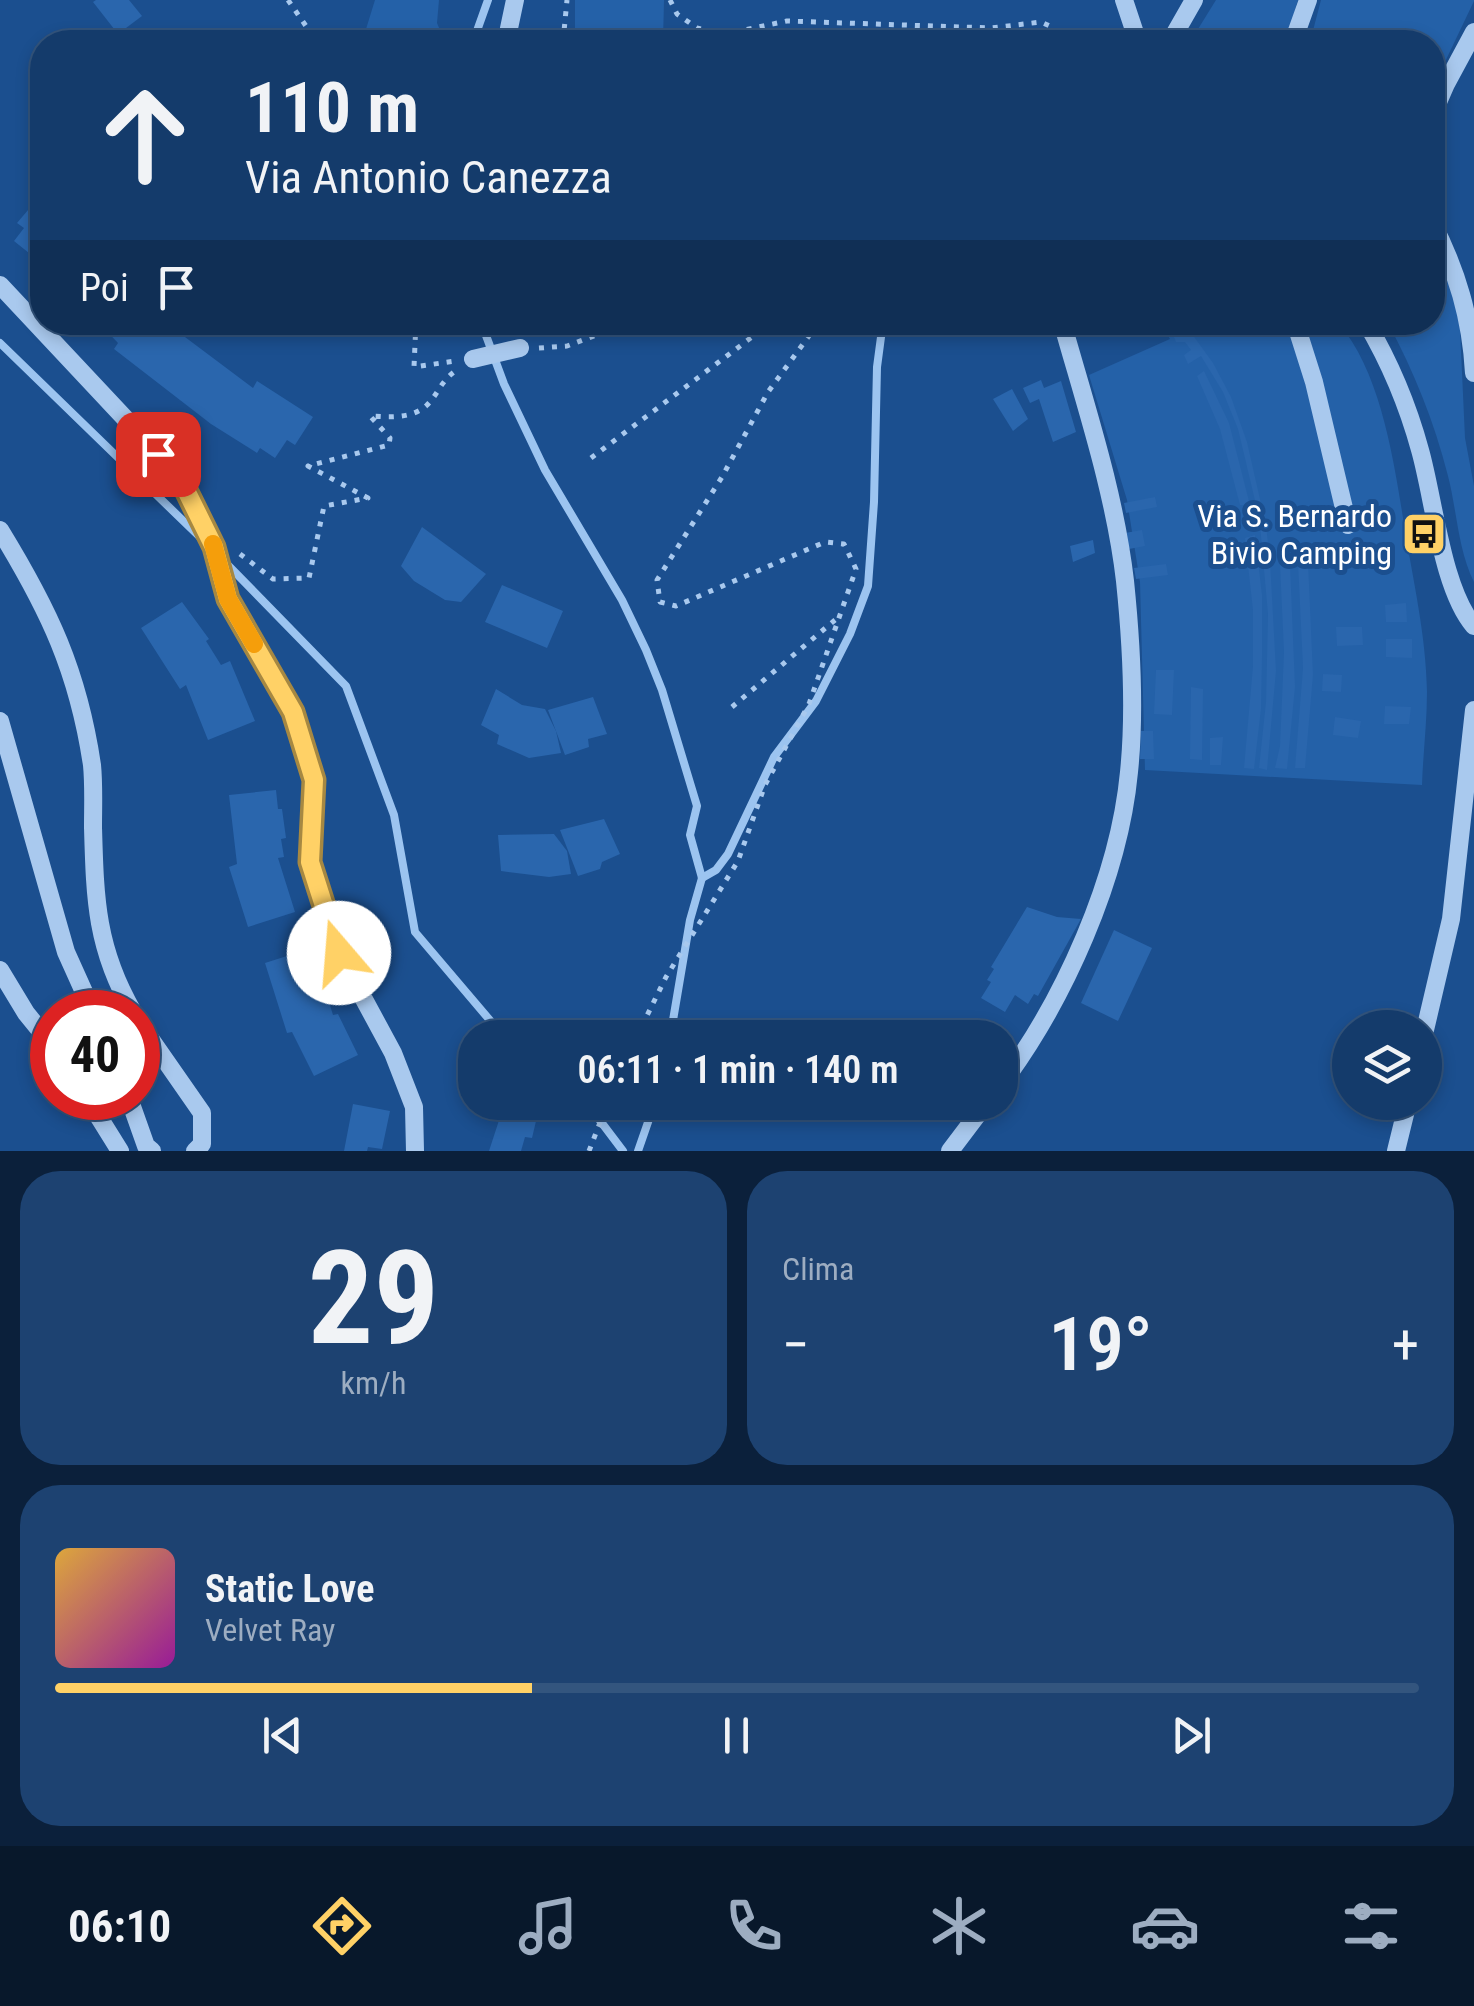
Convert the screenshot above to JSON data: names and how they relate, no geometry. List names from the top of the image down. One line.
{"places":{"bus stop":["Via S. Bernardo Bivio Camping"]},"page":{"turn":["110 m","Via Antonio Canezza"],"then":"Poi","limit":"40","trip":"06:11 · 1 min · 140 m","tile":[["29","km/h"],"Clima"],"heat":["−","19°","+"],"song":["Static Love","Velvet Ray"],"tabs":"06:10"}}
